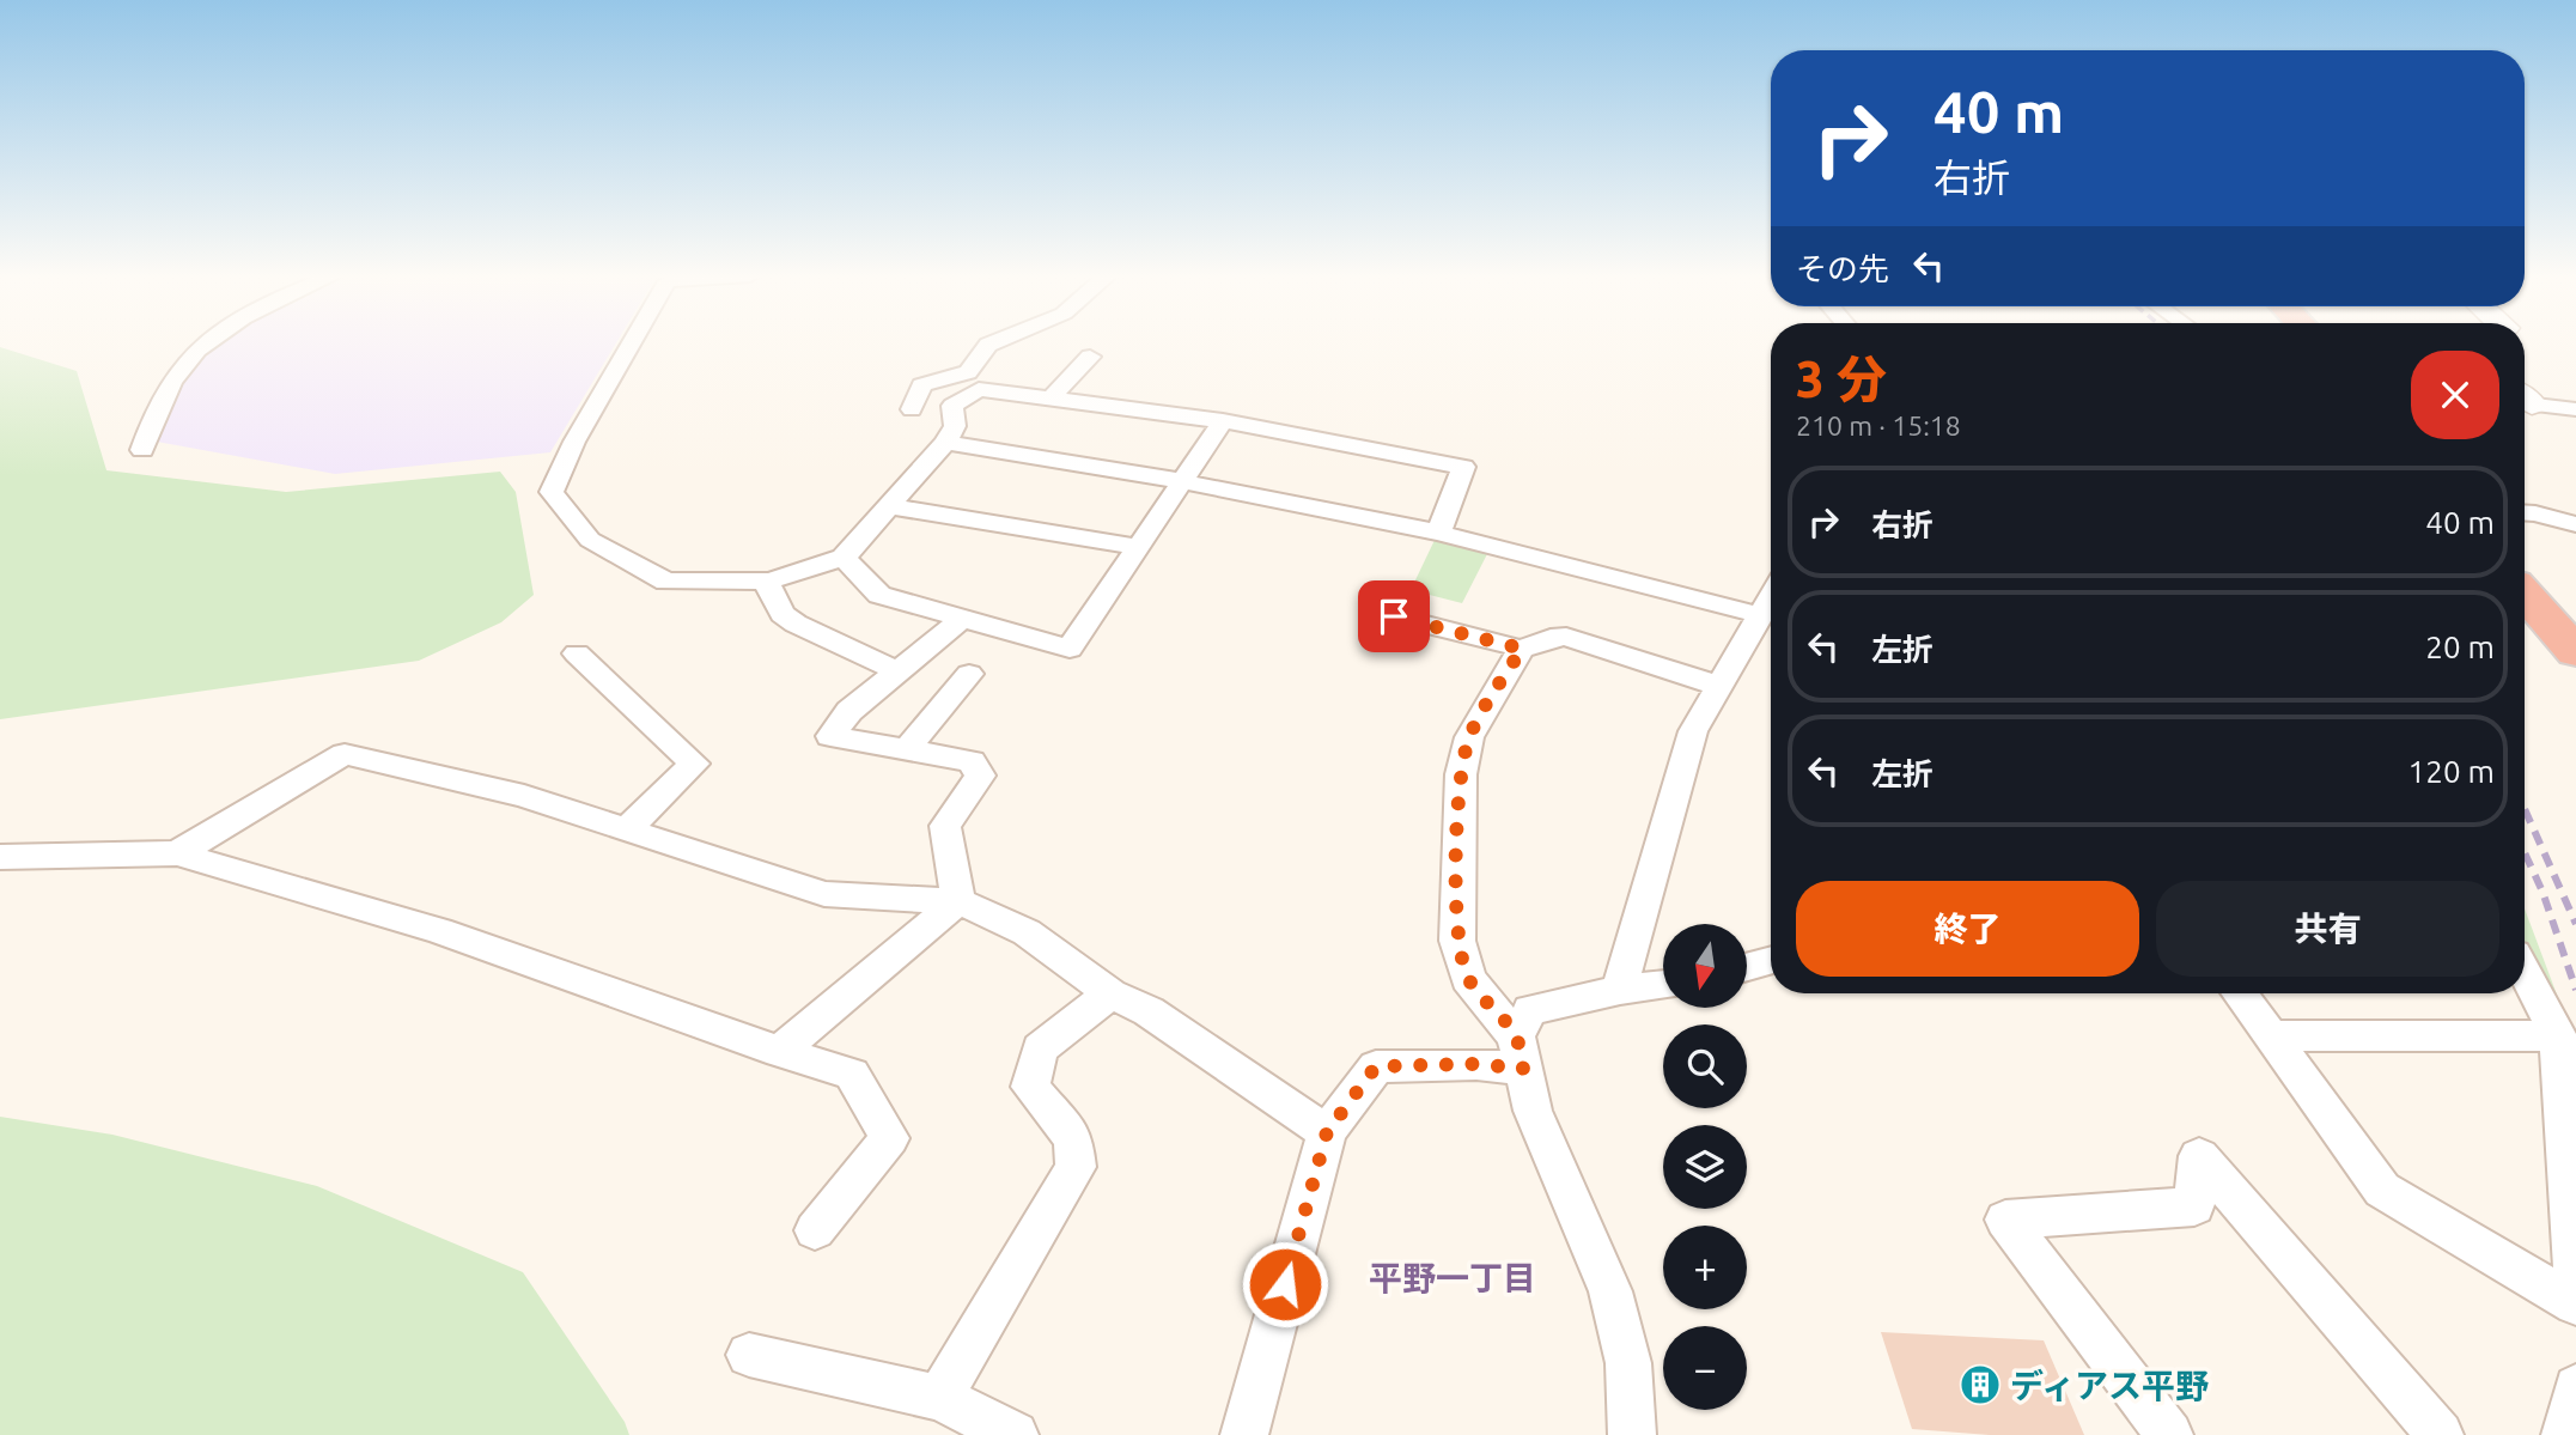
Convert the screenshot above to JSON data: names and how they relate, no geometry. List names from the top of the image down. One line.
{"districts":["平野一丁目"],"places":{"building":["ディアス平野"]},"north":"bottom","page":{"turn":["40 m","右折"],"then":"その先","heading":["3 分","210 m · 15:18"],"list":[{"name":"右折","value":"40 m"},{"name":"左折","value":"20 m"},{"name":"左折","value":"120 m"}],"buttons":["終了","共有"],"map_buttons":["+","−"]}}
